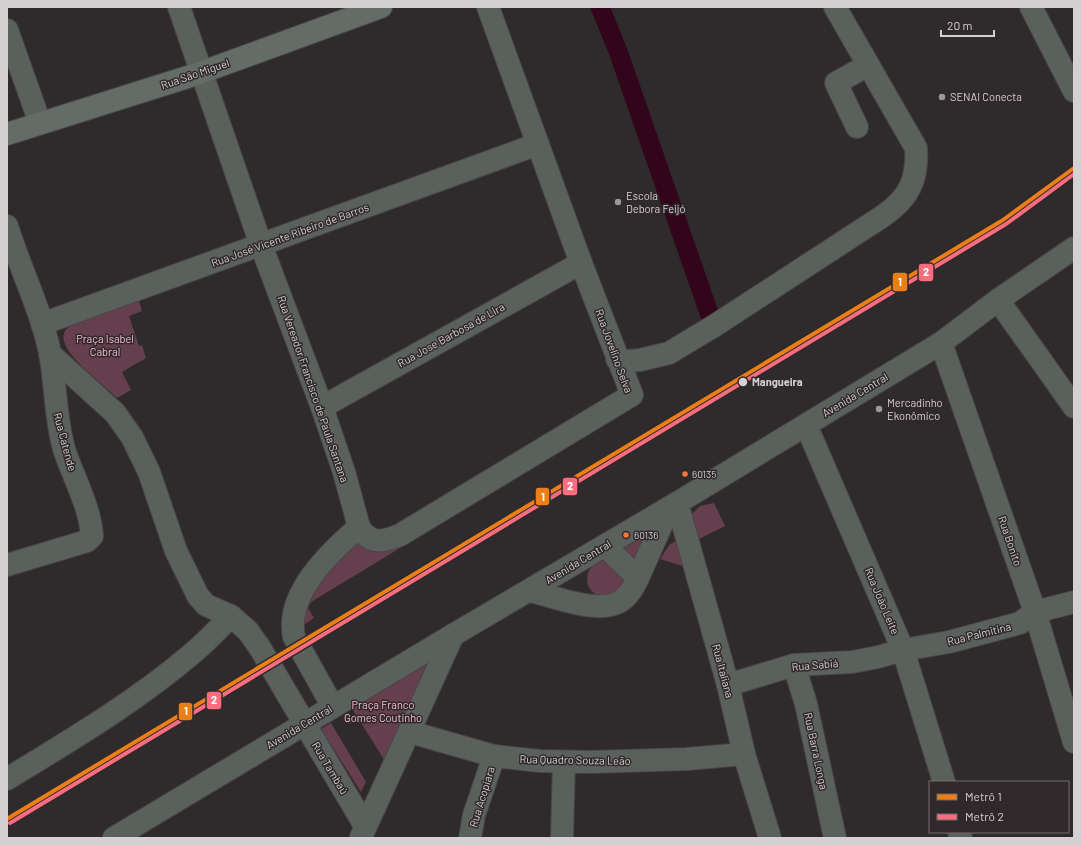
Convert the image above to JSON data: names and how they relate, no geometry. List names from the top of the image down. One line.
{"streets":{"main road":["Rua São Miguel"],"street":["Rua José Vicente Ribeiro de Barros","Rua Jose Barbosa de Lira","Rua Jovelino Selva","Rua Vereador Francisco de Paula Santana","Avenida Central","Rua Catende","Rua Bonito","Rua João Leite","Rua Palmitina","Rua Sabiá","Rua Italiana","Rua Barra Longa","Rua Quadro Souza Leão","Rua Tambaú","Rua Acopiara"]},"crossings":[["Rua São Miguel","Rua Vereador Francisco de Paula Santana"],["Rua José Vicente Ribeiro de Barros","Rua Jovelino Selva"],["Rua José Vicente Ribeiro de Barros","Rua Vereador Francisco de Paula Santana"],["Rua José Vicente Ribeiro de Barros","Rua Catende"],["Rua Jose Barbosa de Lira","Rua Jovelino Selva"],["Rua Jose Barbosa de Lira","Rua Vereador Francisco de Paula Santana"],["Rua Jovelino Selva","Rua Vereador Francisco de Paula Santana"],["Avenida Central","Rua Bonito"],["Avenida Central","Rua João Leite"],["Avenida Central","Rua Italiana"],["Avenida Central","Rua Tambaú"],["Rua Catende","Rua Tambaú"],["Rua Bonito","Rua Palmitina"],["Rua João Leite","Rua Palmitina"],["Rua João Leite","Rua Sabiá"],["Rua Palmitina","Rua Sabiá"],["Rua Sabiá","Rua Italiana"],["Rua Sabiá","Rua Barra Longa"],["Rua Italiana","Rua Quadro Souza Leão"],["Rua Quadro Souza Leão","Rua Acopiara"]],"parks":["Praça Isabel Cabral","Praça Franco Gomes Coutinho"],"places":["SENAI Conecta","Escola Debora Feijó","Mangueira","Mercadinho Ekonômico","60135","60136"],"lines":["metro line 1","metro line 2"],"legend":["Metrô 1","Metrô 2"],"scale_bar":"20 m"}
